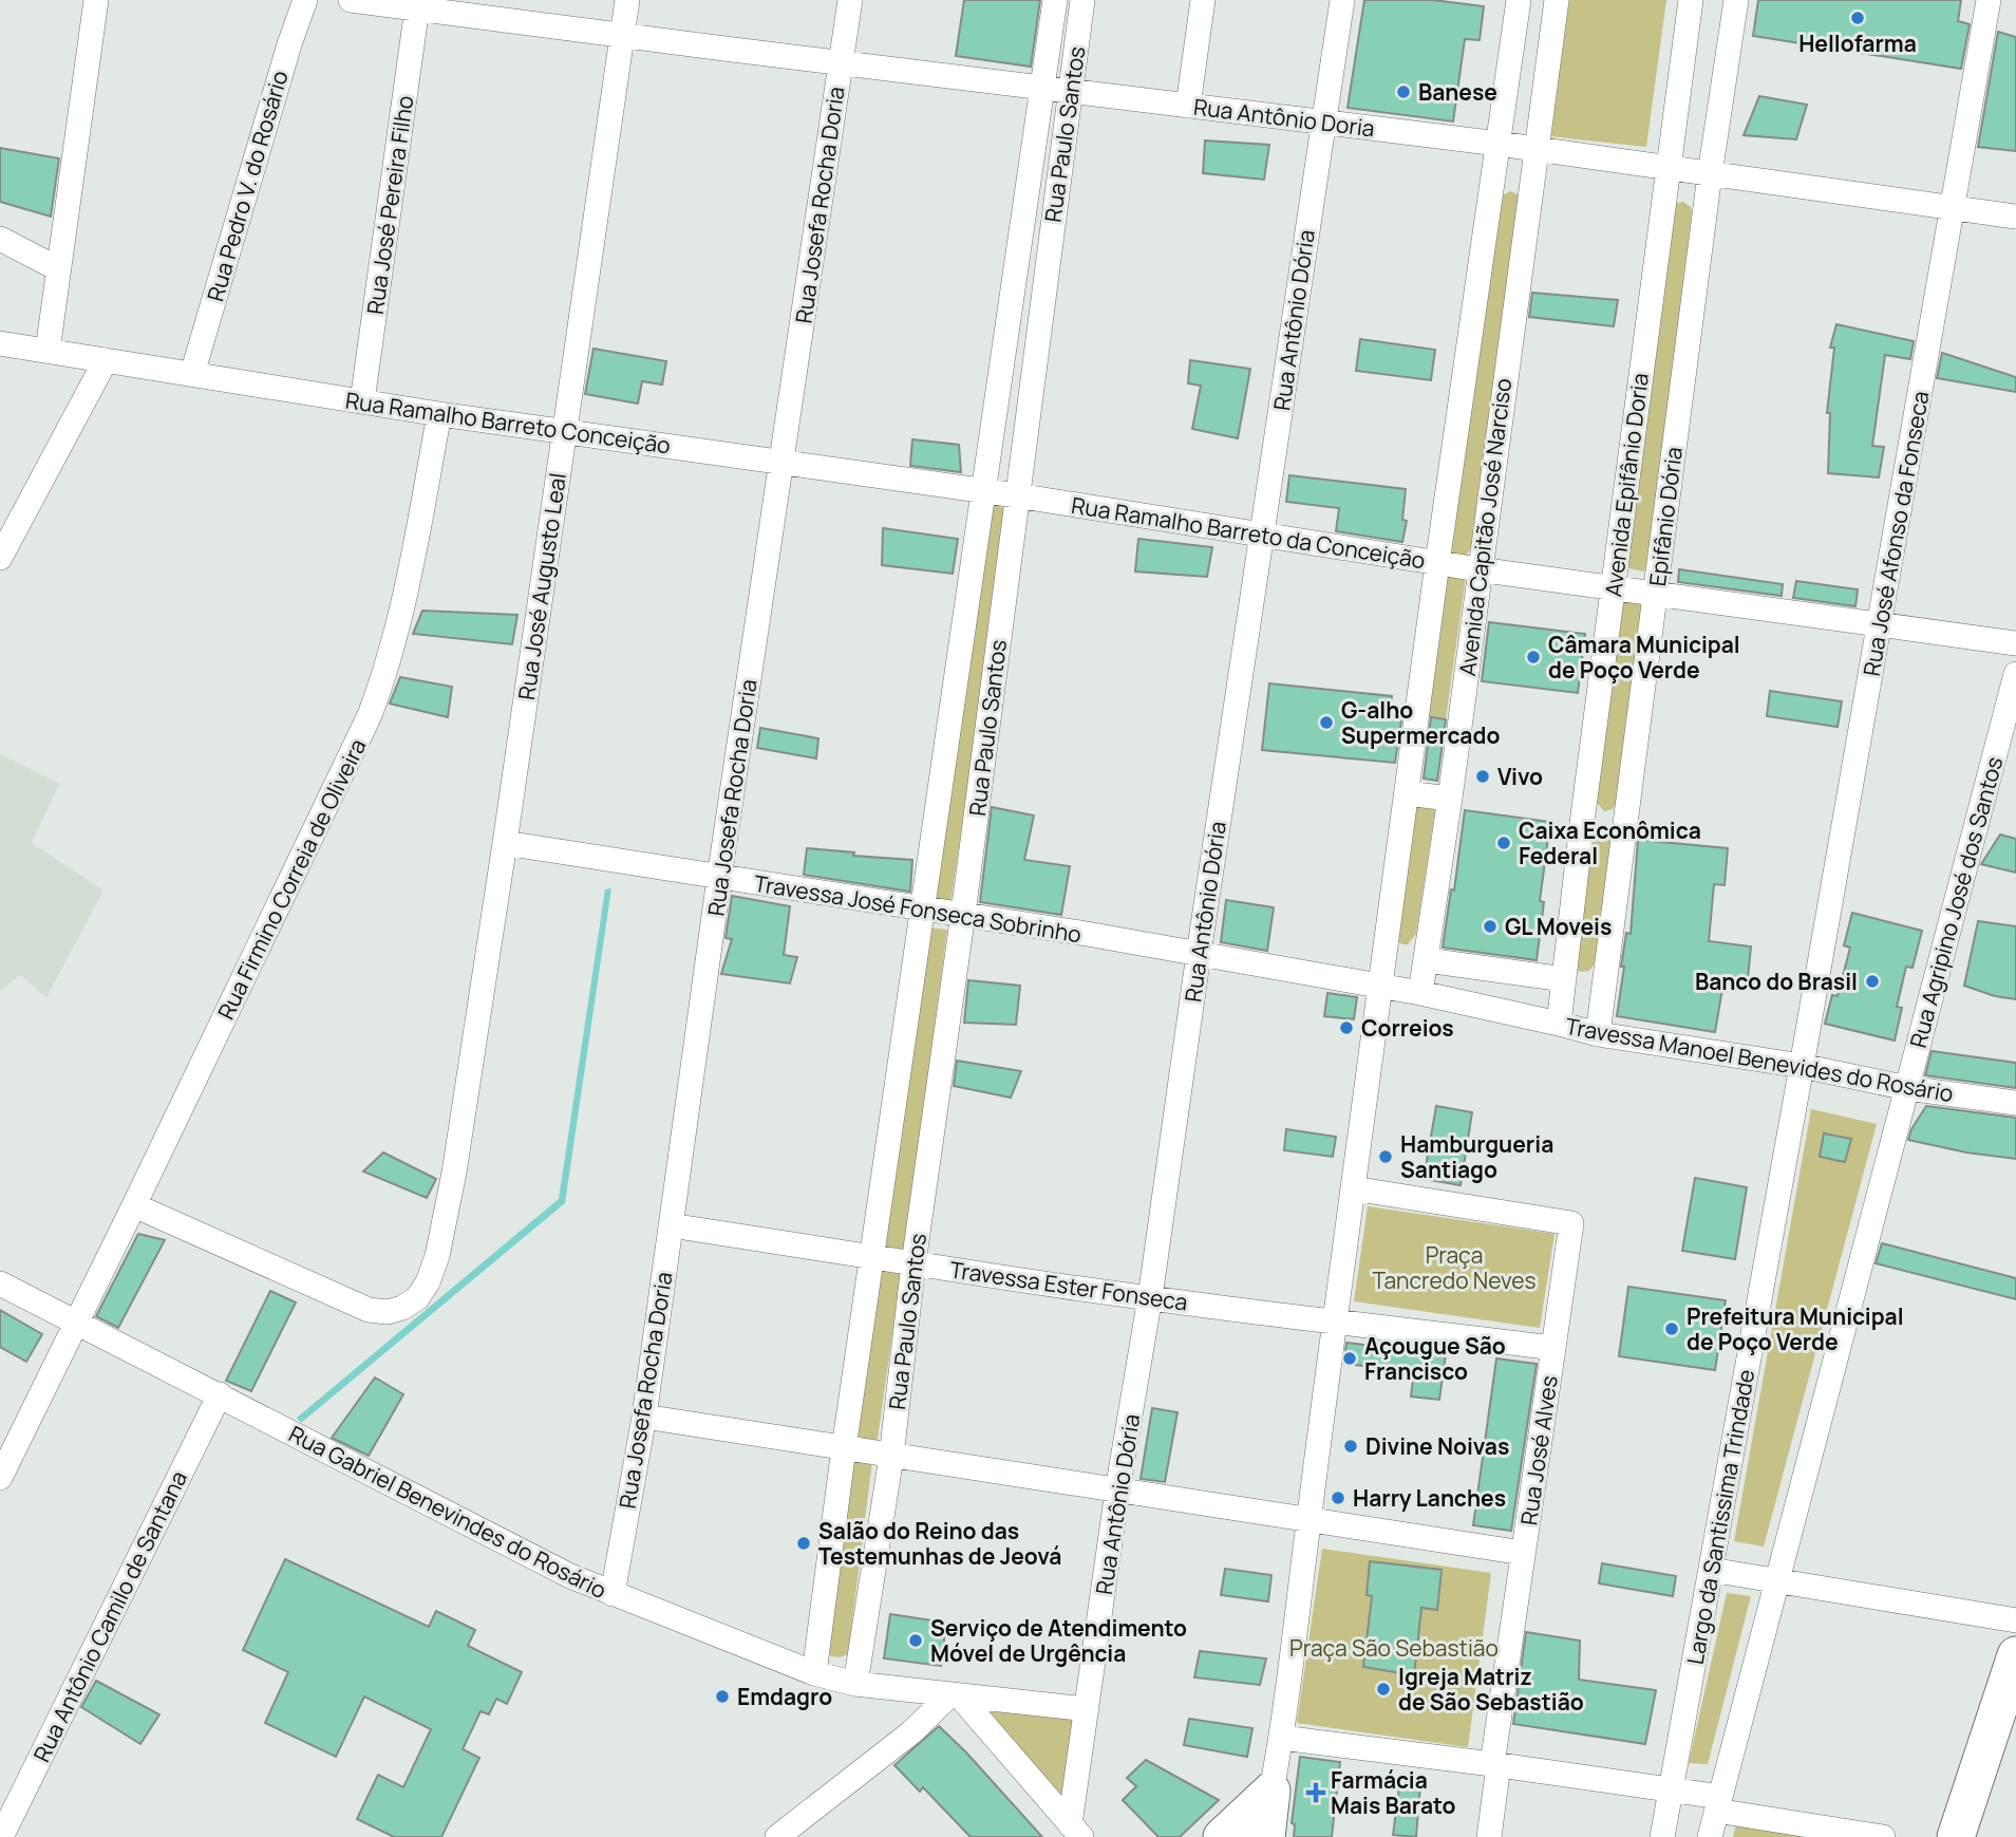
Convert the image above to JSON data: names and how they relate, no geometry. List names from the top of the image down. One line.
{"streets":{"street":["Rua Antônio Doria","Rua Paulo Santos","Rua Pedro V. do Rosário","Rua José Pereira Filho","Rua Josefa Rocha Doria","Rua Antônio Dória","Rua Ramalho Barreto Conceição","Avenida Epifânio Doria","Epifânio Dória","Avenida Capitão José Narciso","Rua Ramalho Barreto da Conceição","Rua José Afonso da Fonseca","Rua José Augusto Leal","Rua Firmino Correia de Oliveira","Rua Agripino José dos Santos","Travessa José Fonseca Sobrinho","Travessa Manoel Benevides do Rosário","Travessa Ester Fonseca","Rua José Alves","Rua Gabriel Benevindes do Rosário","Largo da Santissima Trindade","Rua Antônio Camilo de Santana"]},"crossings":[["Rua Antônio Doria","Rua Paulo Santos"],["Rua Antônio Doria","Rua José Pereira Filho"],["Rua Antônio Doria","Rua Josefa Rocha Doria"],["Rua Antônio Doria","Rua Antônio Dória"],["Rua Antônio Doria","Avenida Epifânio Doria"],["Rua Antônio Doria","Epifânio Dória"],["Rua Antônio Doria","Avenida Capitão José Narciso"],["Rua Antônio Doria","Rua José Afonso da Fonseca"],["Rua Antônio Doria","Rua José Augusto Leal"],["Rua Paulo Santos","Rua Ramalho Barreto Conceição"],["Rua Paulo Santos","Rua Ramalho Barreto da Conceição"],["Rua Paulo Santos","Travessa José Fonseca Sobrinho"],["Rua Paulo Santos","Travessa Ester Fonseca"],["Rua Paulo Santos","Rua Gabriel Benevindes do Rosário"],["Rua Pedro V. do Rosário","Rua Ramalho Barreto Conceição"],["Rua José Pereira Filho","Rua Ramalho Barreto Conceição"],["Rua Josefa Rocha Doria","Rua Ramalho Barreto Conceição"],["Rua Josefa Rocha Doria","Travessa José Fonseca Sobrinho"],["Rua Josefa Rocha Doria","Travessa Ester Fonseca"],["Rua Josefa Rocha Doria","Rua Gabriel Benevindes do Rosário"],["Rua Antônio Dória","Rua Ramalho Barreto da Conceição"],["Rua Antônio Dória","Travessa José Fonseca Sobrinho"],["Rua Antônio Dória","Travessa Manoel Benevides do Rosário"],["Rua Antônio Dória","Travessa Ester Fonseca"],["Rua Antônio Dória","Rua Gabriel Benevindes do Rosário"],["Rua Ramalho Barreto Conceição","Rua Ramalho Barreto da Conceição"],["Rua Ramalho Barreto Conceição","Rua José Augusto Leal"],["Rua Ramalho Barreto Conceição","Rua Firmino Correia de Oliveira"],["Avenida Epifânio Doria","Rua Ramalho Barreto da Conceição"],["Avenida Epifânio Doria","Travessa Manoel Benevides do Rosário"],["Epifânio Dória","Rua Ramalho Barreto da Conceição"],["Epifânio Dória","Travessa Manoel Benevides do Rosário"],["Avenida Capitão José Narciso","Rua Ramalho Barreto da Conceição"],["Avenida Capitão José Narciso","Travessa Manoel Benevides do Rosário"],["Rua Ramalho Barreto da Conceição","Rua José Afonso da Fonseca"],["Rua José Afonso da Fonseca","Travessa Manoel Benevides do Rosário"],["Rua José Afonso da Fonseca","Largo da Santissima Trindade"],["Rua José Augusto Leal","Rua Firmino Correia de Oliveira"],["Rua José Augusto Leal","Travessa José Fonseca Sobrinho"],["Rua Firmino Correia de Oliveira","Rua Gabriel Benevindes do Rosário"],["Rua Agripino José dos Santos","Travessa Manoel Benevides do Rosário"],["Travessa José Fonseca Sobrinho","Travessa Manoel Benevides do Rosário"],["Travessa Manoel Benevides do Rosário","Largo da Santissima Trindade"],["Rua Gabriel Benevindes do Rosário","Rua Antônio Camilo de Santana"]],"parks":["Praça Tancredo Neves","Praça São Sebastião"],"places":{"other":["Hellofarma","Banese","Câmara Municipal de Poço Verde","G-alho Supermercado","Vivo","Caixa Econômica Federal","GL Moveis","Banco do Brasil","Correios","Hamburgueria Santiago","Prefeitura Municipal de Poço Verde","Açougue São Francisco","Divine Noivas","Harry Lanches","Salão do Reino das Testemunhas de Jeová","Serviço de Atendimento Móvel de Urgência","Igreja Matriz de São Sebastião","Emdagro"],"health":["Farmácia Mais Barato"]}}
